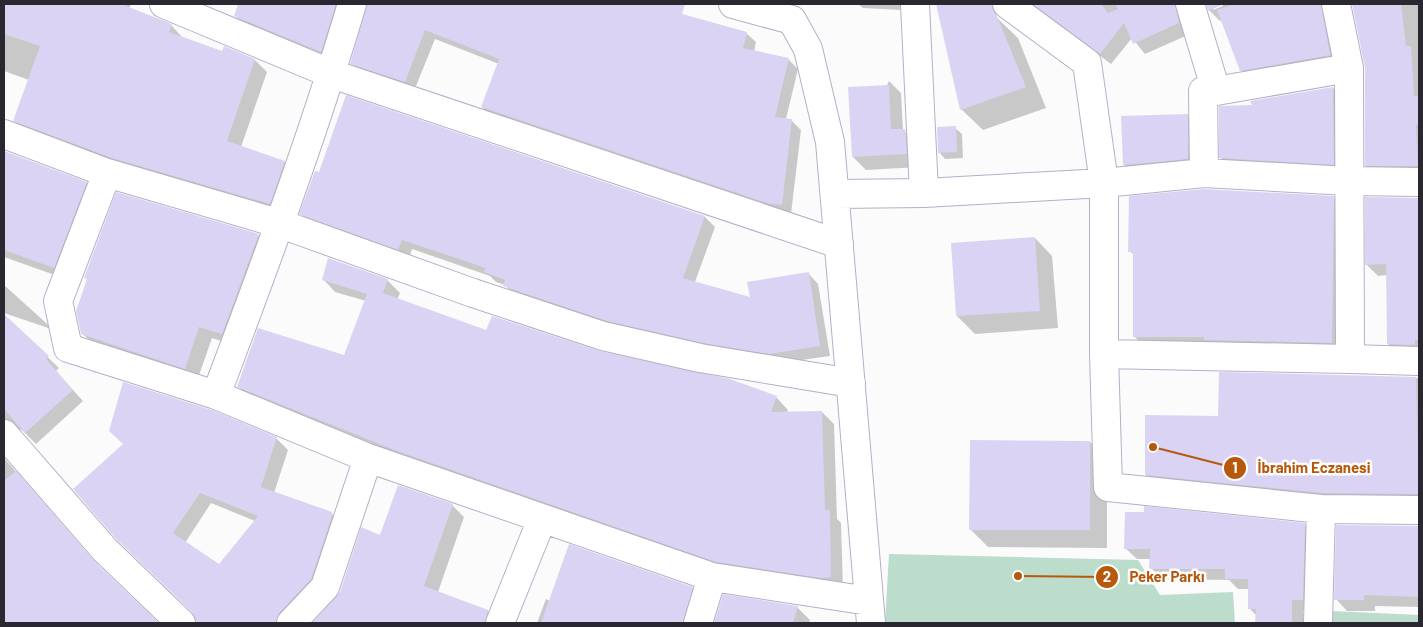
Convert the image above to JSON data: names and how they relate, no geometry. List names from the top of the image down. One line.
{"places":["İbrahim Eczanesi","Peker Parkı"]}
